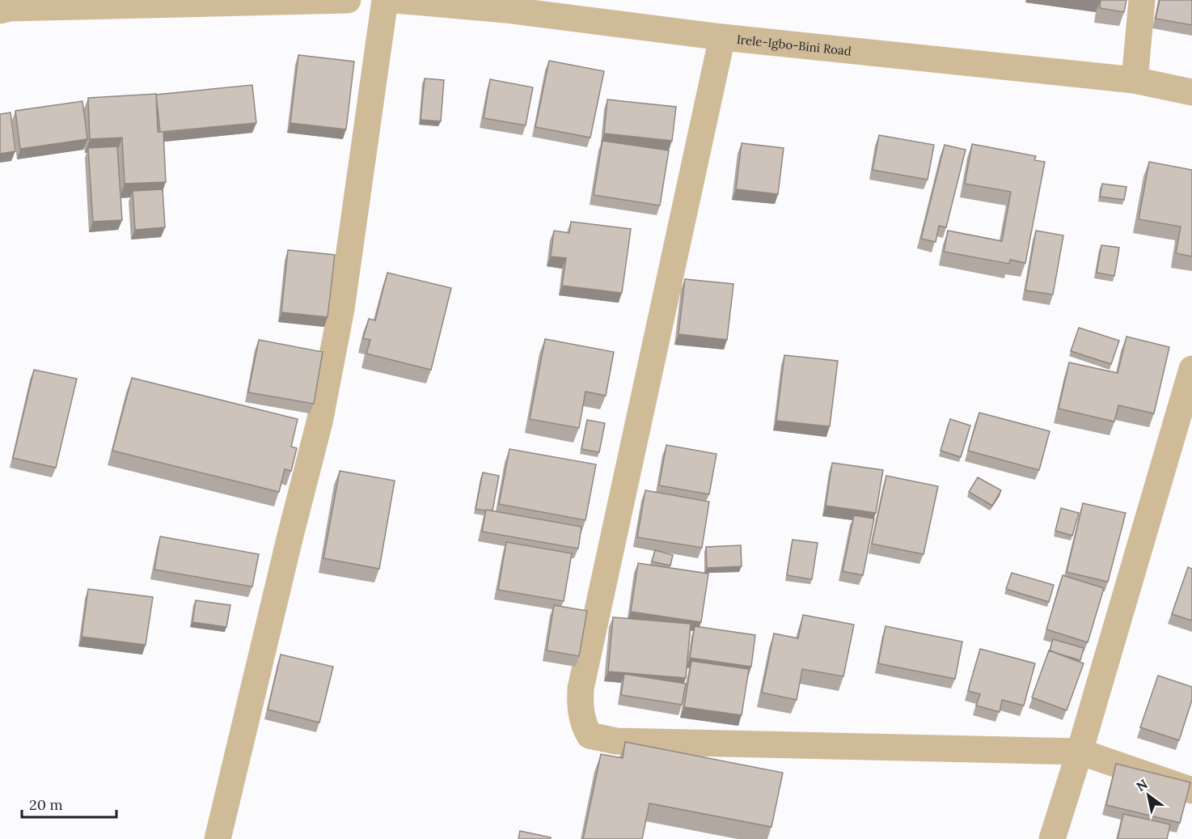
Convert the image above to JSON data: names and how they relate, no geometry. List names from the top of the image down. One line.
{"streets":{"street":["Irele-Igbo-Bini Road"]},"scale_bar":"20 m","north":"top left"}
